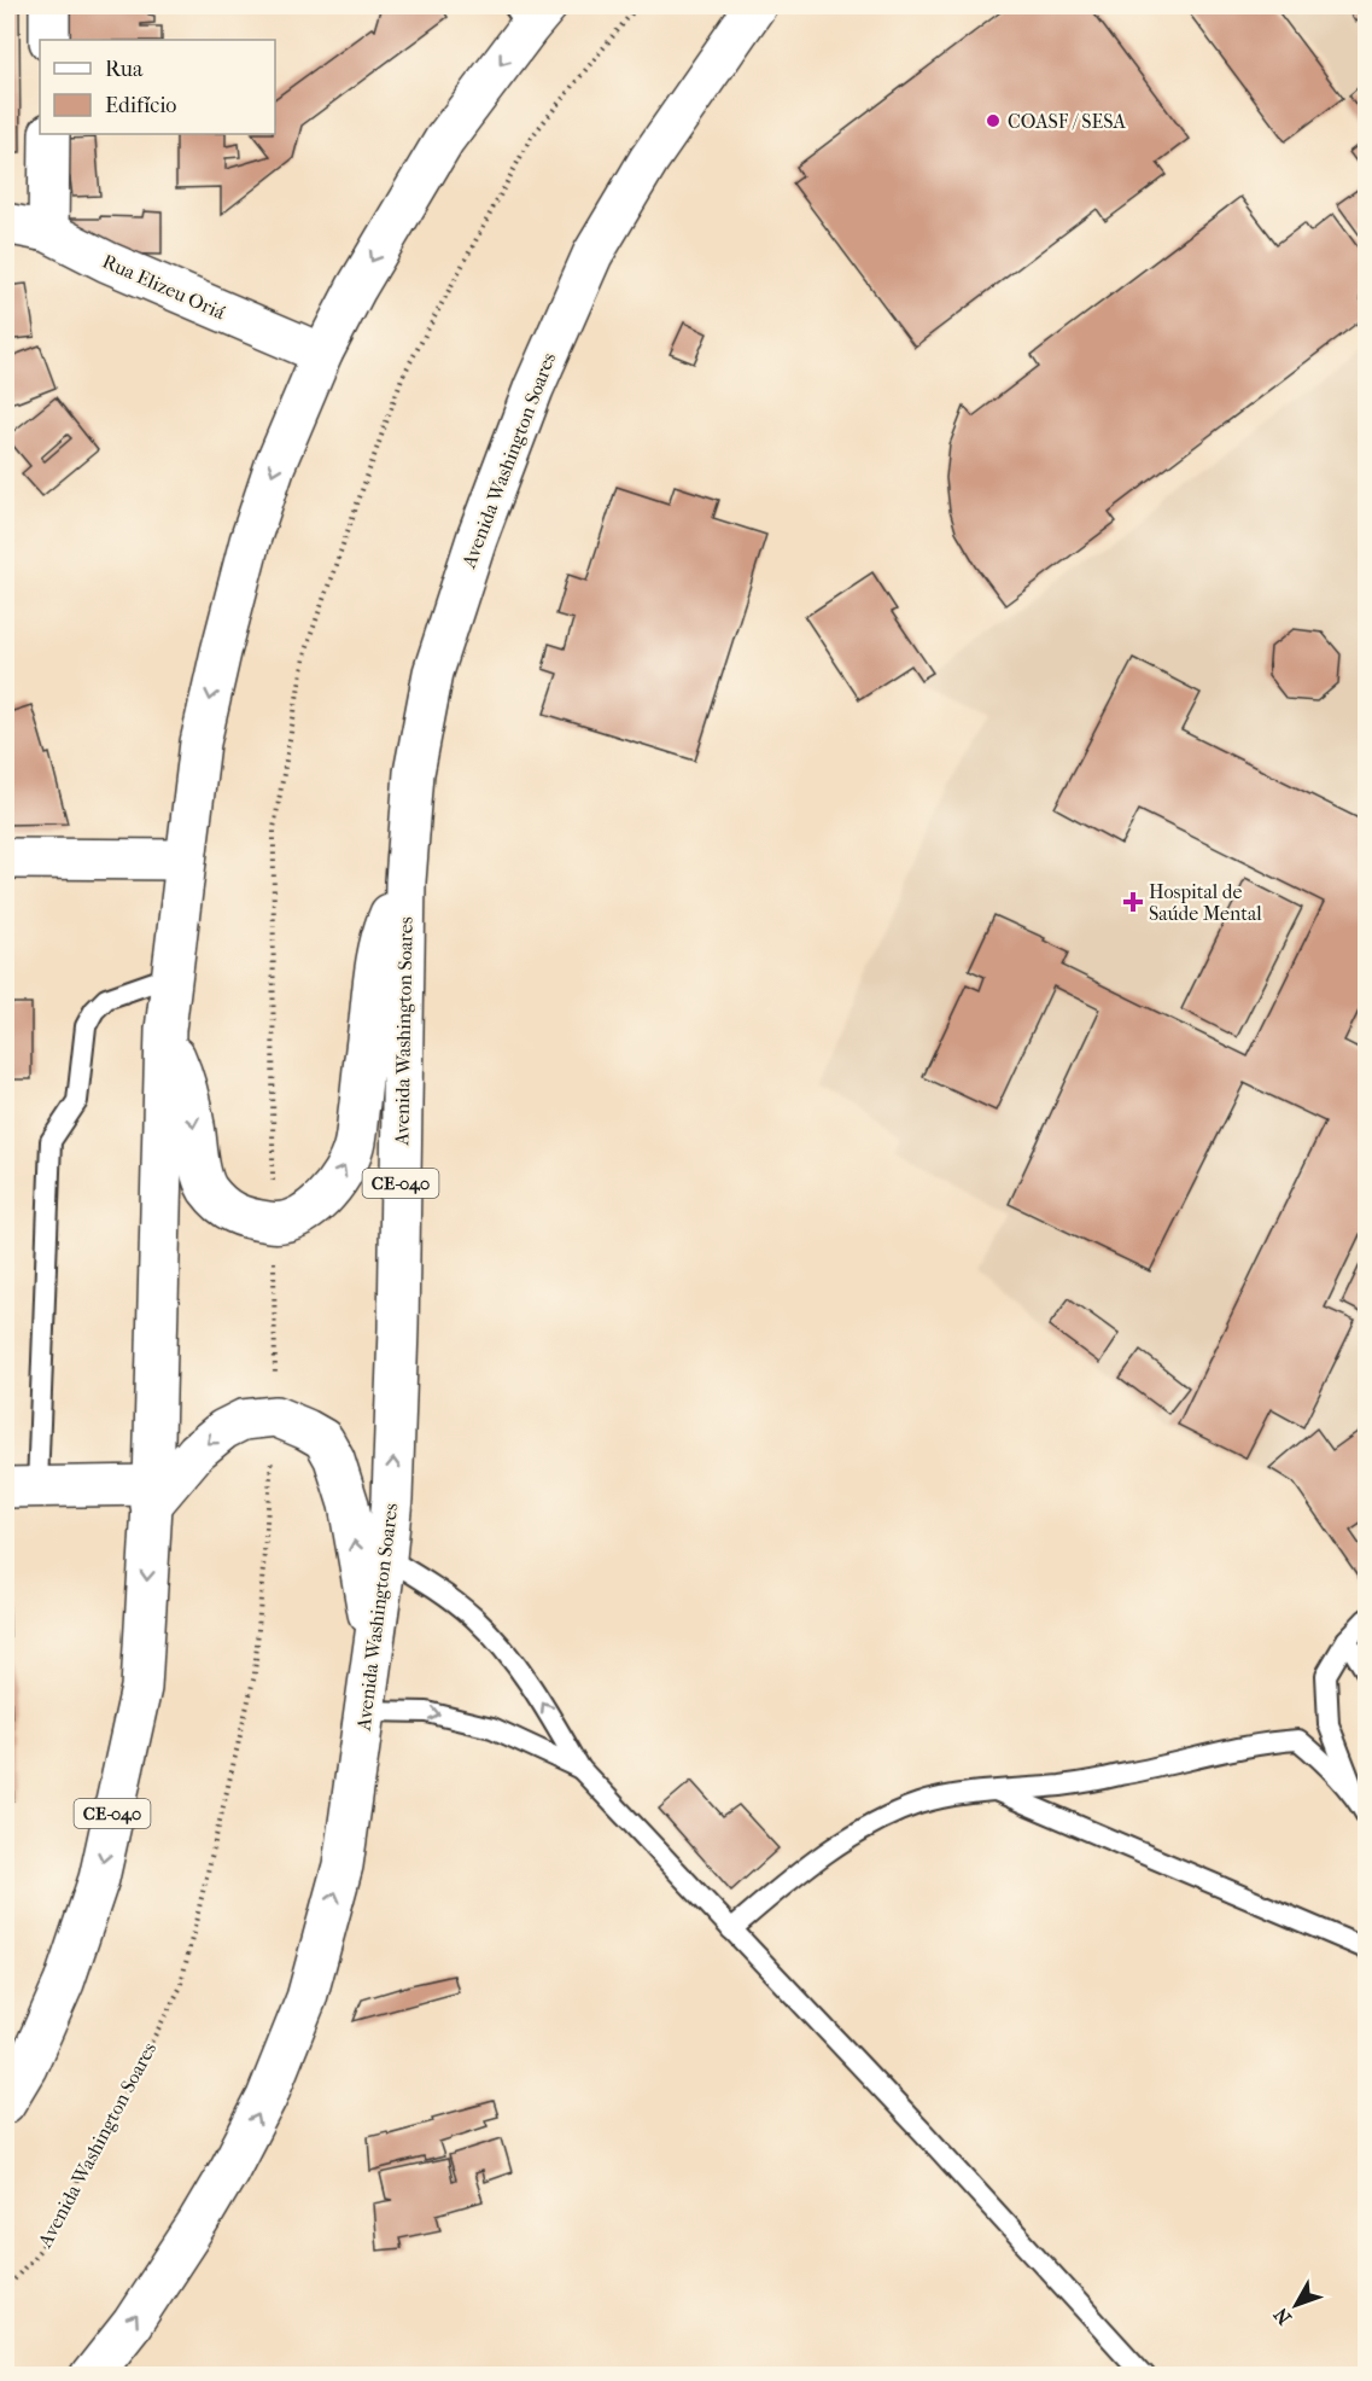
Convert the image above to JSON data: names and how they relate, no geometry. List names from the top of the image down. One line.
{"streets":{"main road":["Rua Elizeu Oriá","Avenida Washington Soares","CE-040"]},"crossings":[["Rua Elizeu Oriá","CE-040"]],"places":{"other":["COASF / SESA"],"health":["Hospital de Saúde Mental"]},"legend":["Rua","Edifício"],"north":"bottom left"}
